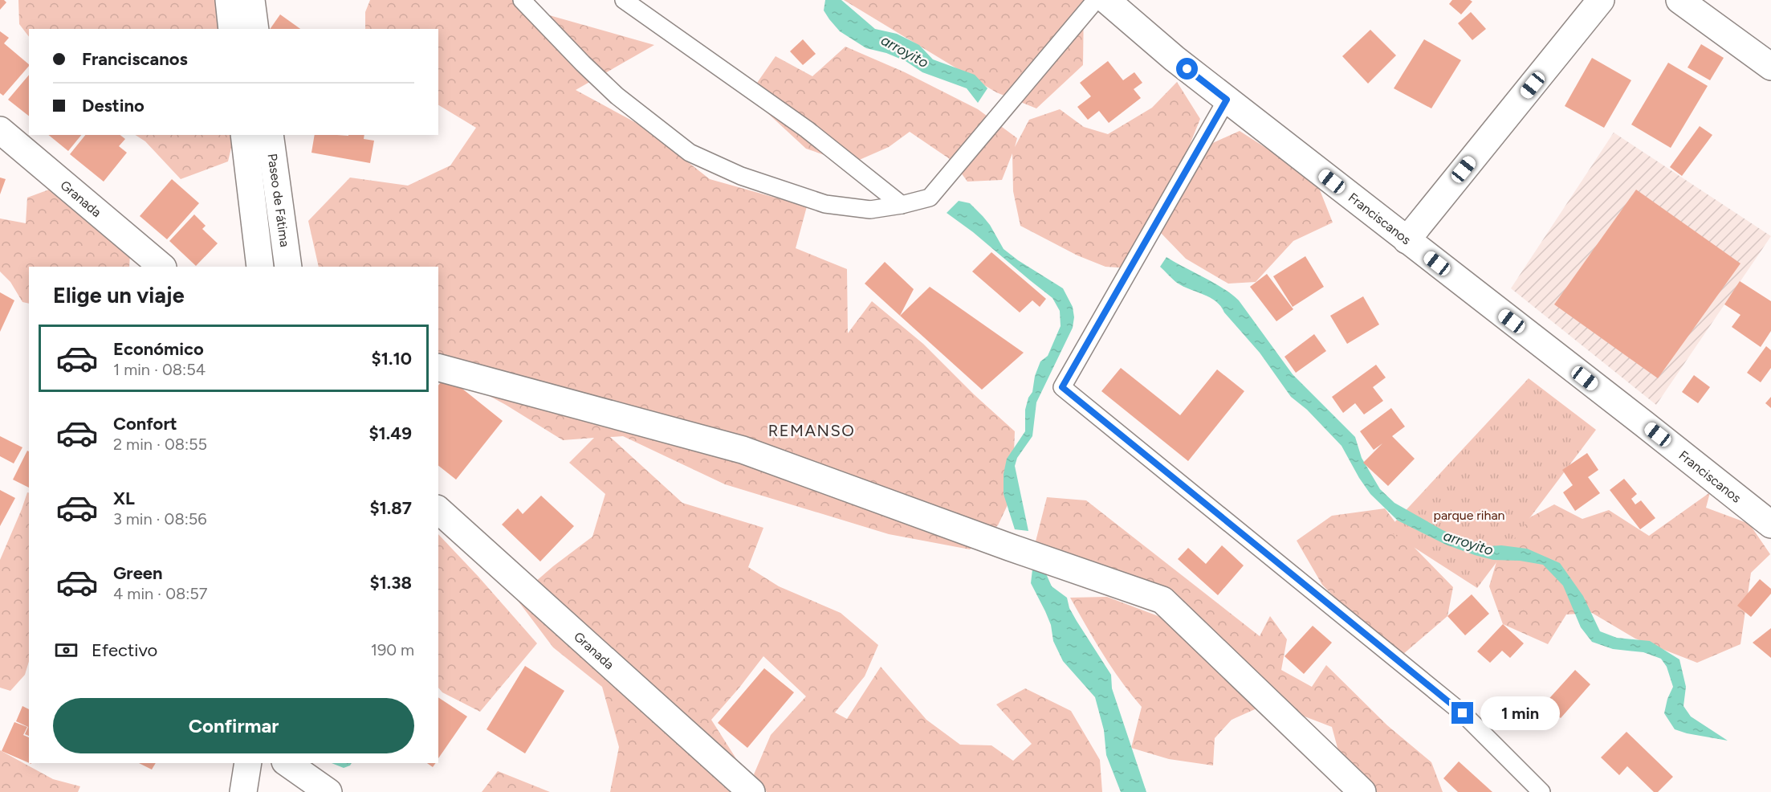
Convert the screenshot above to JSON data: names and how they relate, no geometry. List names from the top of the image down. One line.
{"streets":{"street":["Granada","Paseo de Fátima","Franciscanos"]},"districts":["REMANSO"],"water":["arroyito"],"parks":["parque rihan"],"page":{"banner":["Franciscanos","Destino"],"heading":"Elige un viaje","list":[{"name":"Económico","note":"1 min · 08:54","value":"$1.10"},{"name":"Confort","note":"2 min · 08:55","value":"$1.49"},{"name":"XL","note":"3 min · 08:56","value":"$1.87"},{"name":"Green","note":"4 min · 08:57","value":"$1.38"}],"pay":["Efectivo","190 m"],"buttons":"Confirmar","bubble":"1 min"}}
